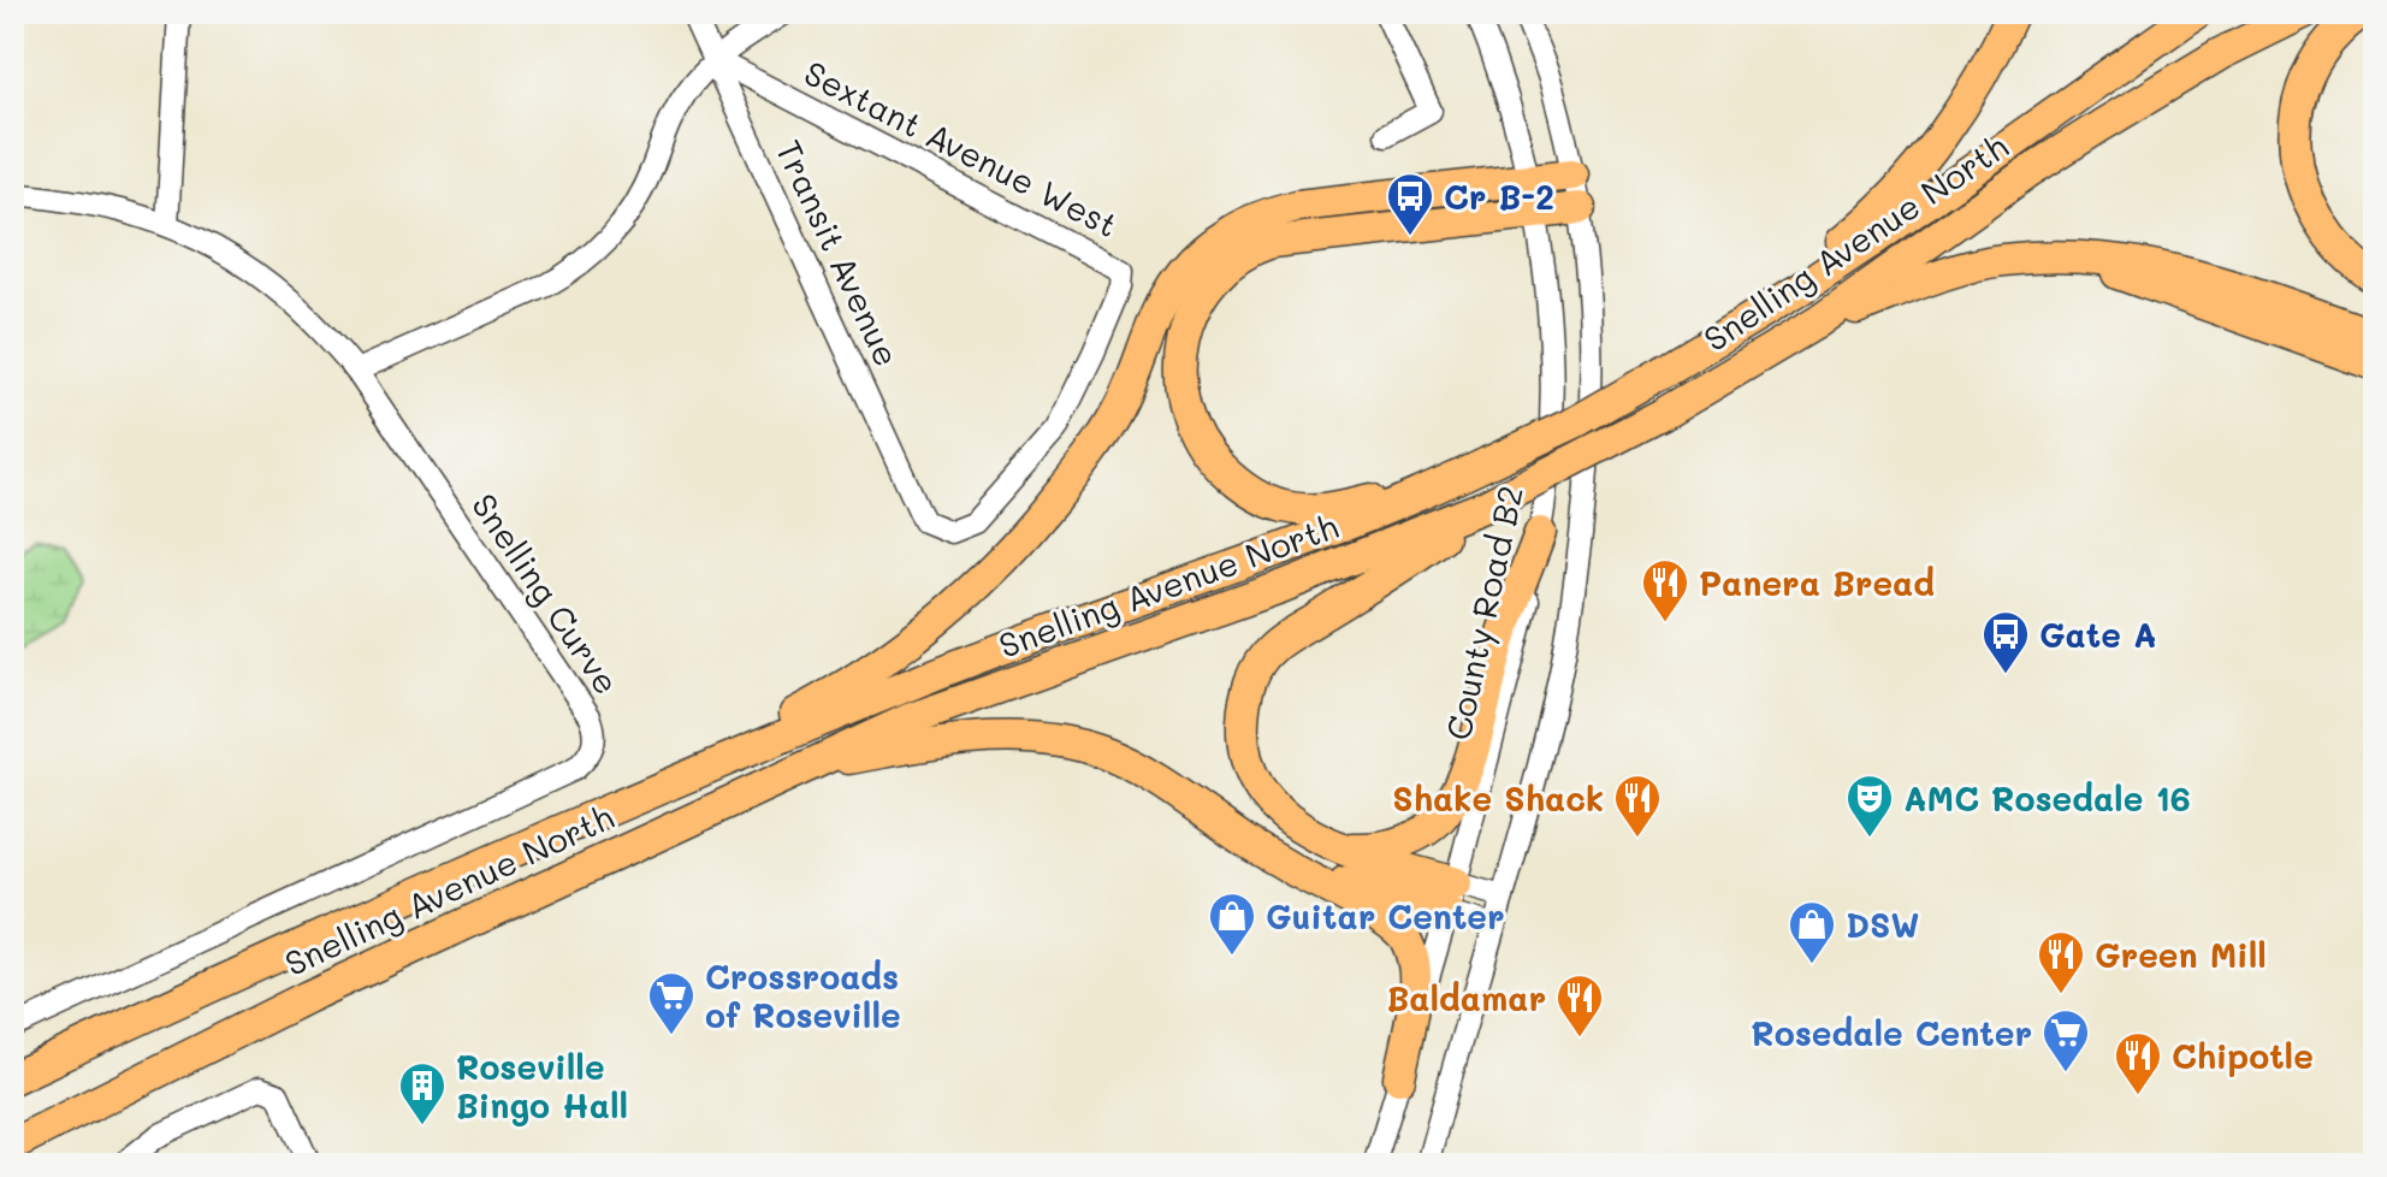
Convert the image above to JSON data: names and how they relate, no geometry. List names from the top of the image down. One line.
{"streets":{"highway":["Snelling Avenue North"],"street":["Sextant Avenue West","Transit Avenue","Snelling Curve","County Road B2"]},"crossings":[["Sextant Avenue West","Transit Avenue"]],"places":{"bus stop":["Cr B-2","Gate A"],"restaurant":["Panera Bread","Shake Shack","Green Mill","Baldamar","Chipotle"],"theatre":["AMC Rosedale 16"],"shop":["Guitar Center","DSW"],"supermarket":["Crossroads of Roseville","Rosedale Center"],"building":["Roseville Bingo Hall"]}}
